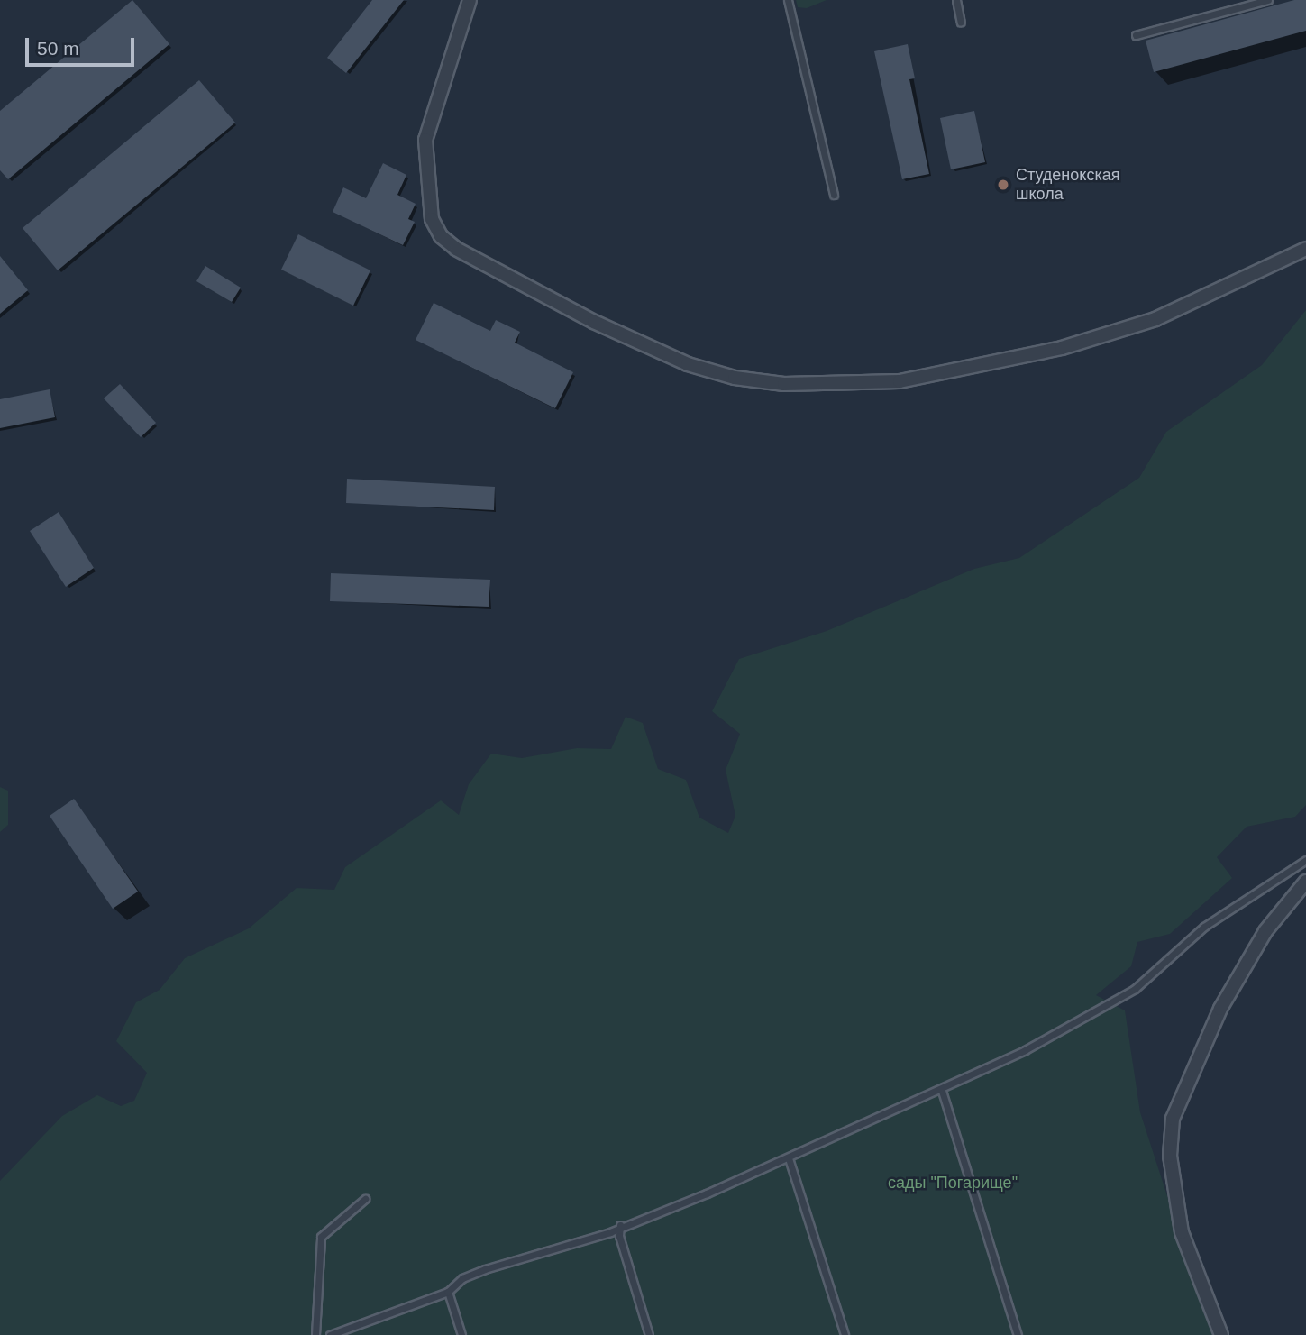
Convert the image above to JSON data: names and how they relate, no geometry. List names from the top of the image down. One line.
{"parks":["сады \"Погарище\""],"places":["Студенокская школа"],"scale_bar":"50 m"}
